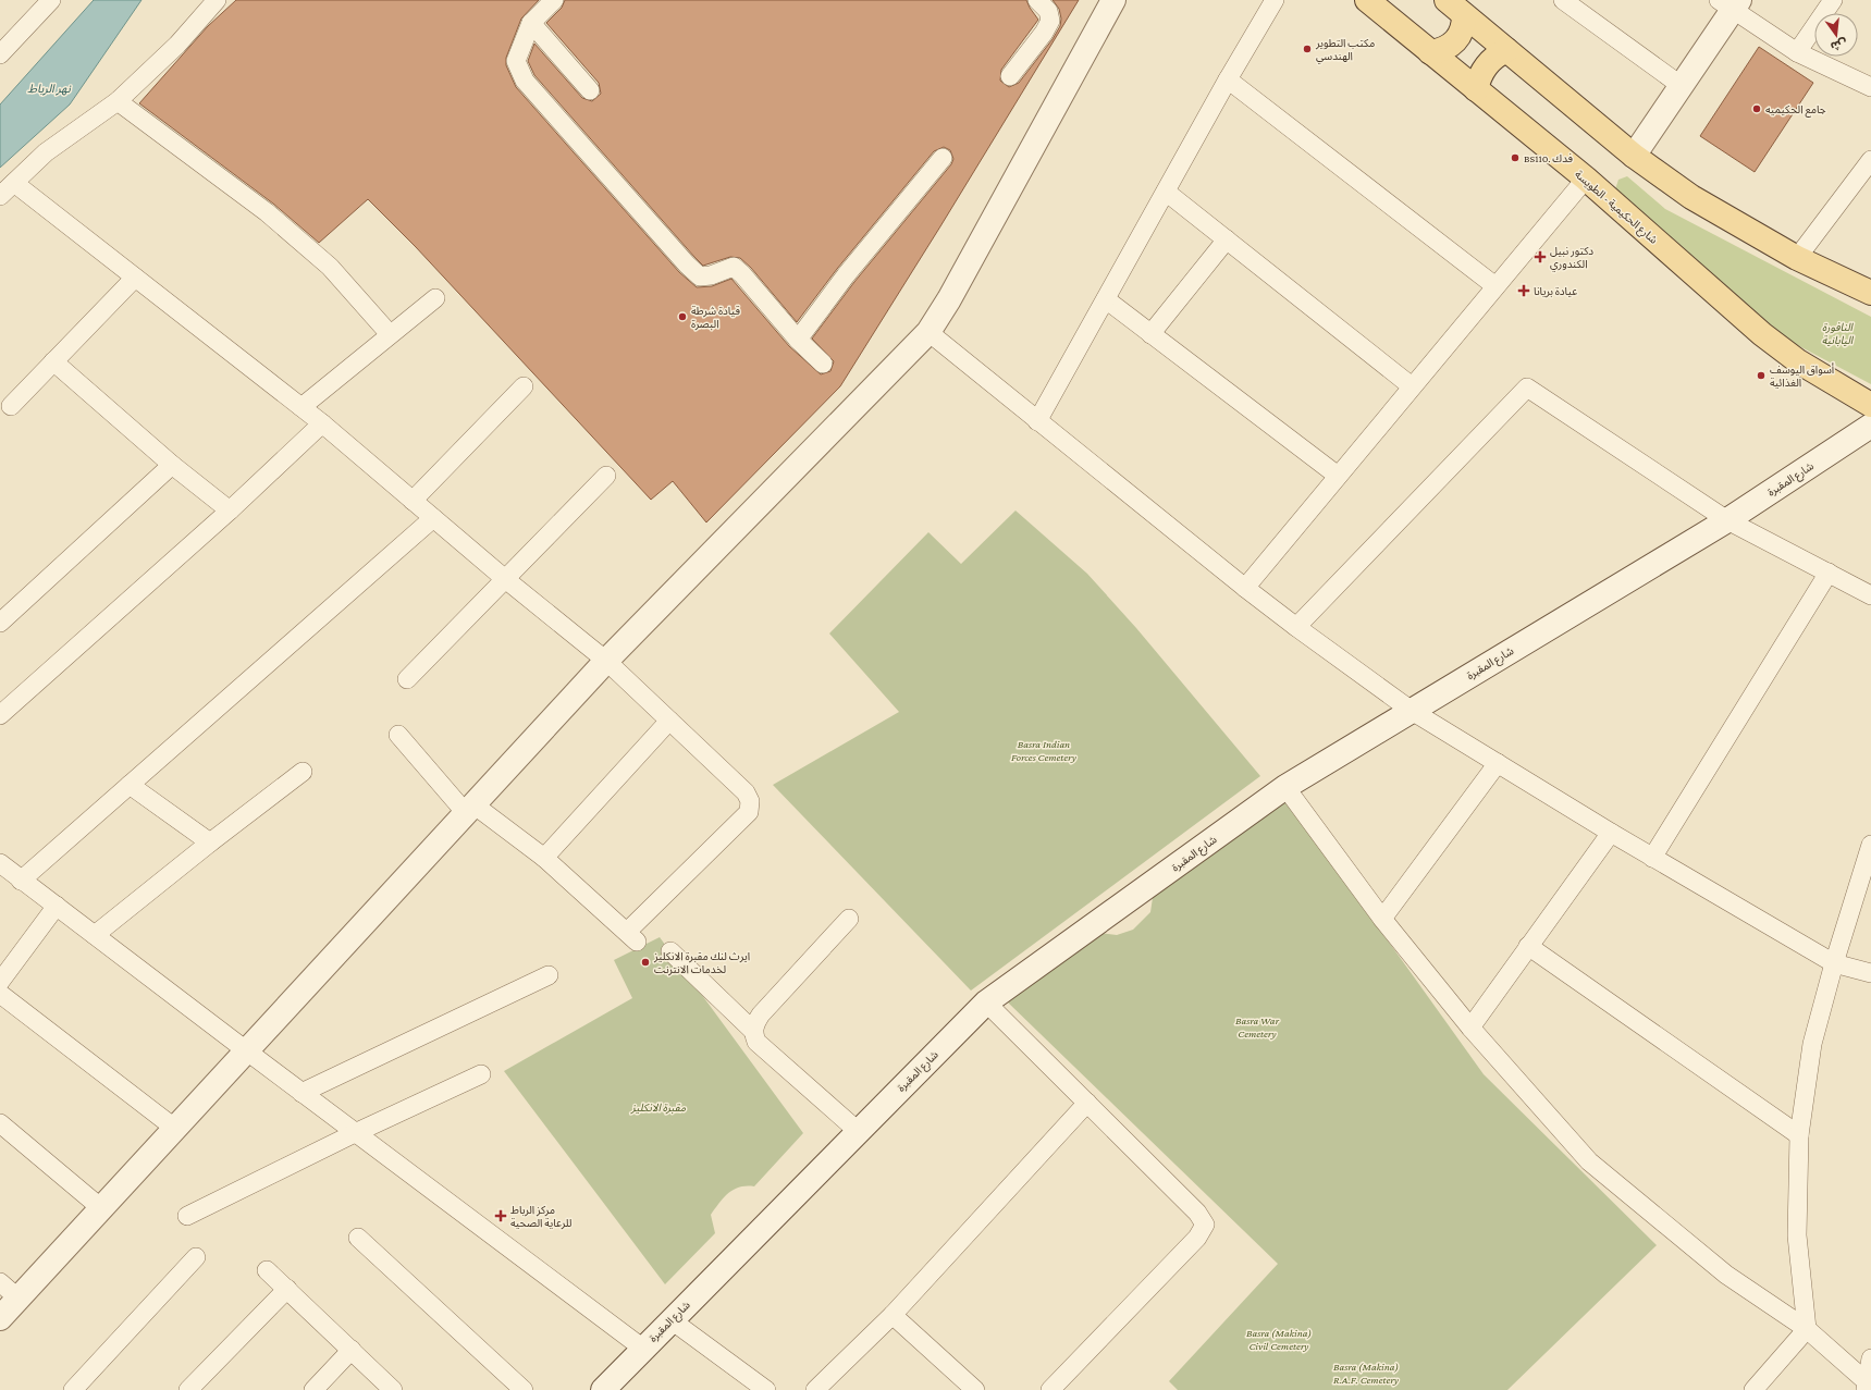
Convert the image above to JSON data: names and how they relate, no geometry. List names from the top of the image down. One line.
{"streets":{"main road":["شارع الحكيمية - الطويسة"],"street":["شارع المقبرة"]},"water":["نهر الرباط"],"parks":["النافورة اليابانية","Basra Indian Forces Cemetery","Basra War Cemetery","مقبرة الانكليز","Basra (Makina) Civil Cemetery","Basra (Makina) R.A.F. Cemetery"],"places":{"other":["مكتب التطوير الهندسي","جامع الحكيميه","BS110. فدك","قيادة شرطة البصرة","أسواق اليوسف الغذائية","ايرث لنك مقبرة الانكليز لخدمات الانترنت"],"health":["دكتور نبيل الكندوري","عيادة بريانا","مركز الرباط للرعاية الصحية"]},"north":"bottom"}
